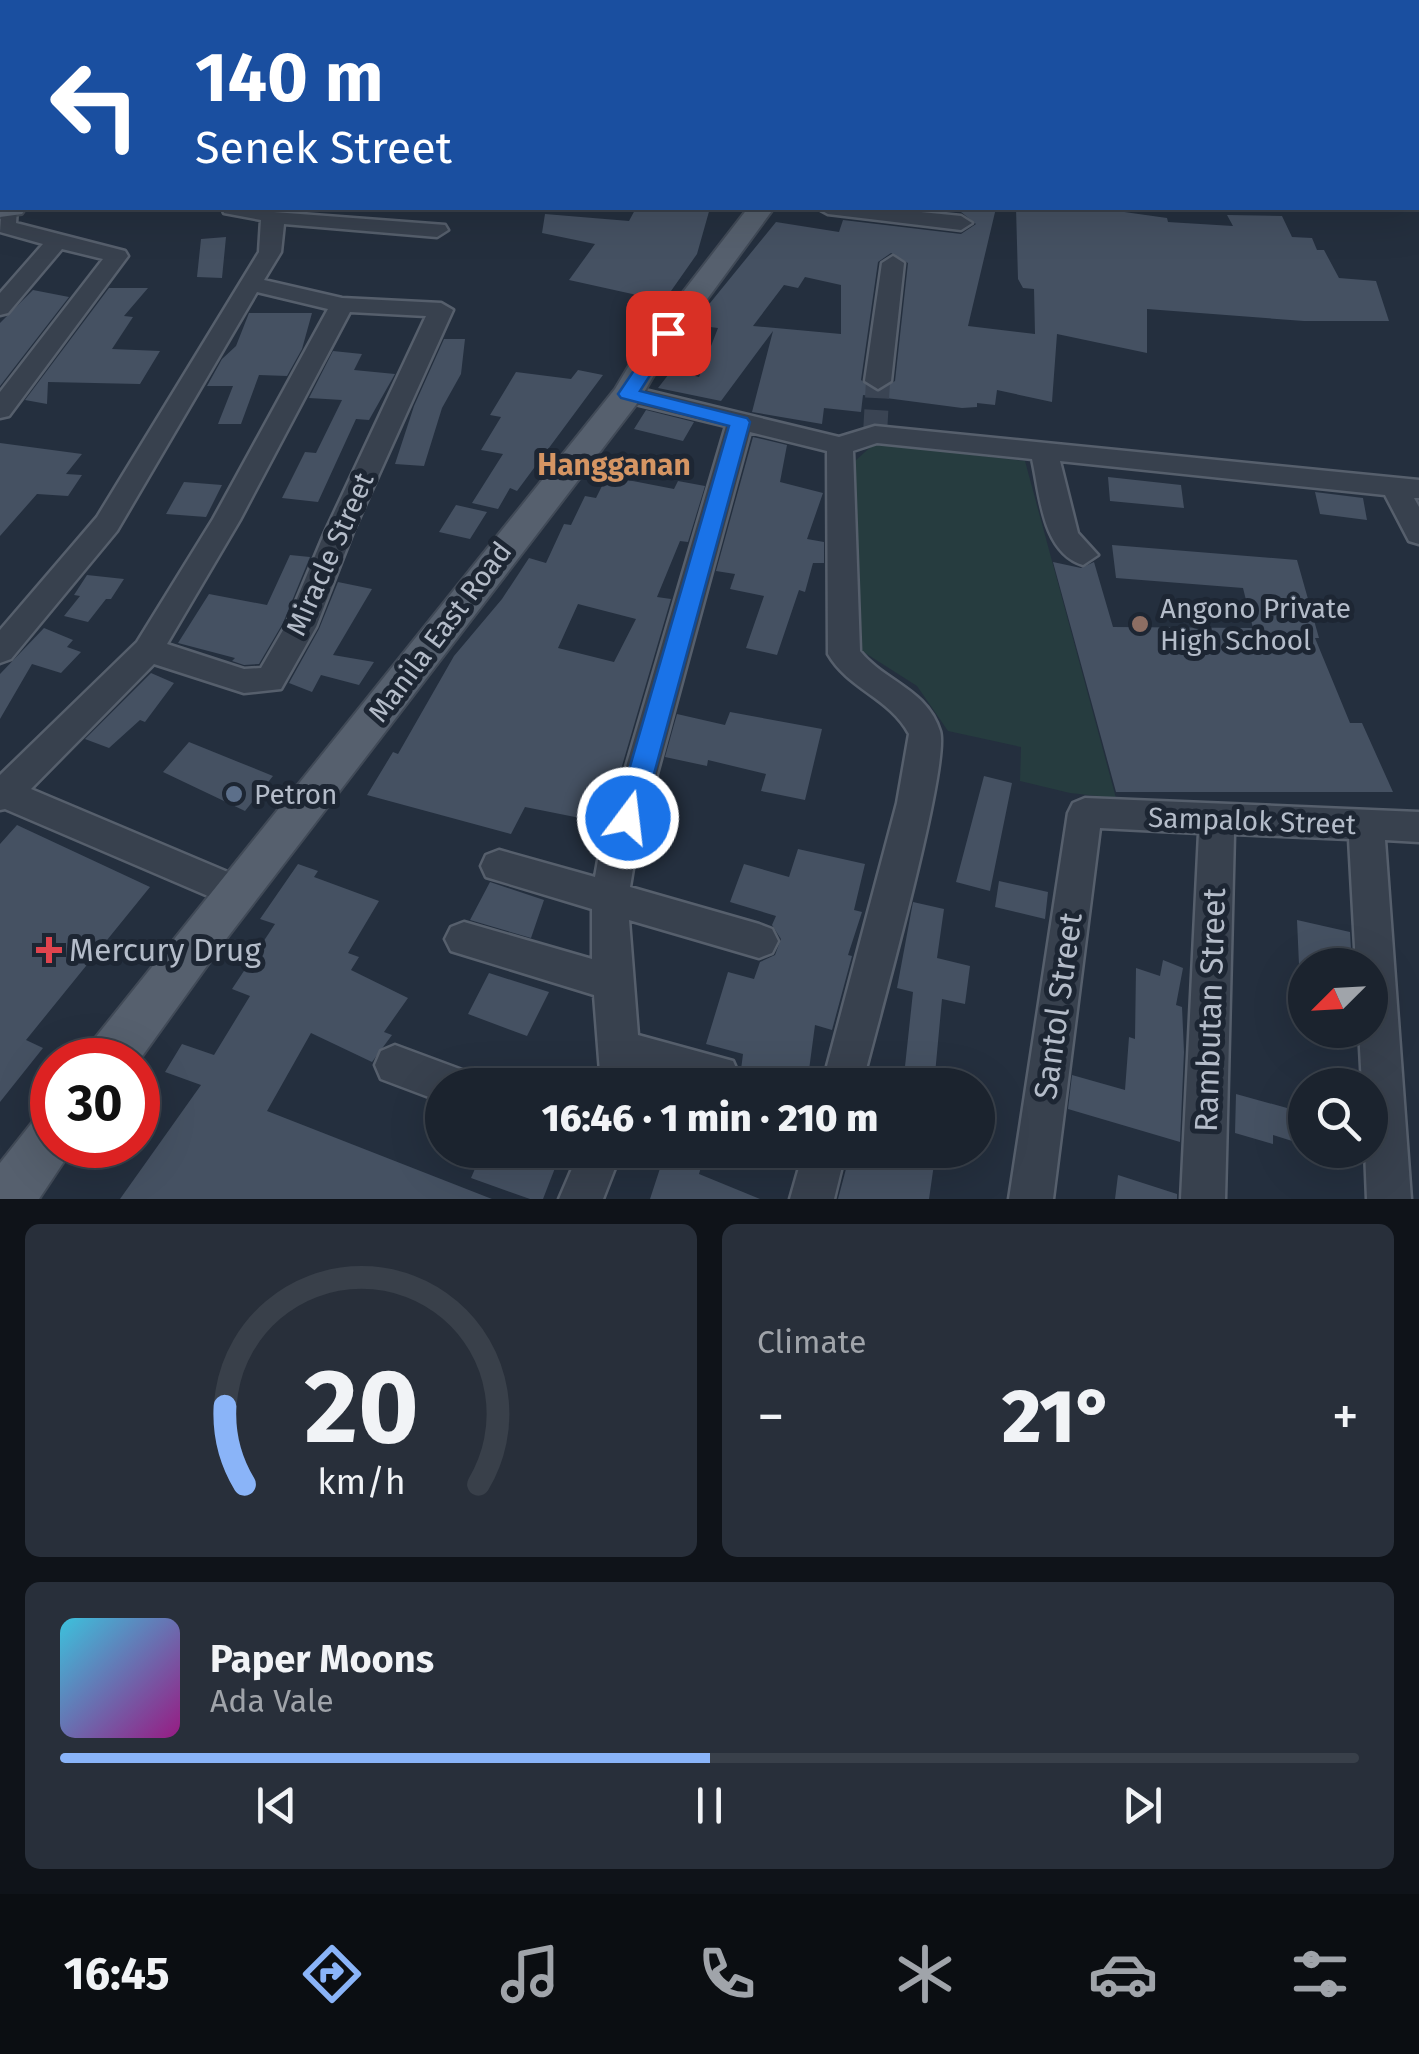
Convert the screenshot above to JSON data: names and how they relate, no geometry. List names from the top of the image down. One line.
{"streets":{"main road":["Manila East Road"],"street":["Miracle Street","Sampalok Street","Santol Street","Rambutan Street"]},"crossings":[["Sampalok Street","Santol Street"],["Sampalok Street","Rambutan Street"]],"districts":["Hangganan"],"places":{"other":["Angono Private High School","Petron"],"health":["Mercury Drug"]},"north":"bottom left","page":{"turn":["140 m","Senek Street"],"limit":"30","trip":"16:46 · 1 min · 210 m","tile":"Climate","heat":["−","21°","+"],"song":["Paper Moons","Ada Vale"],"tabs":"16:45","gauge":["20","km/h"]}}
